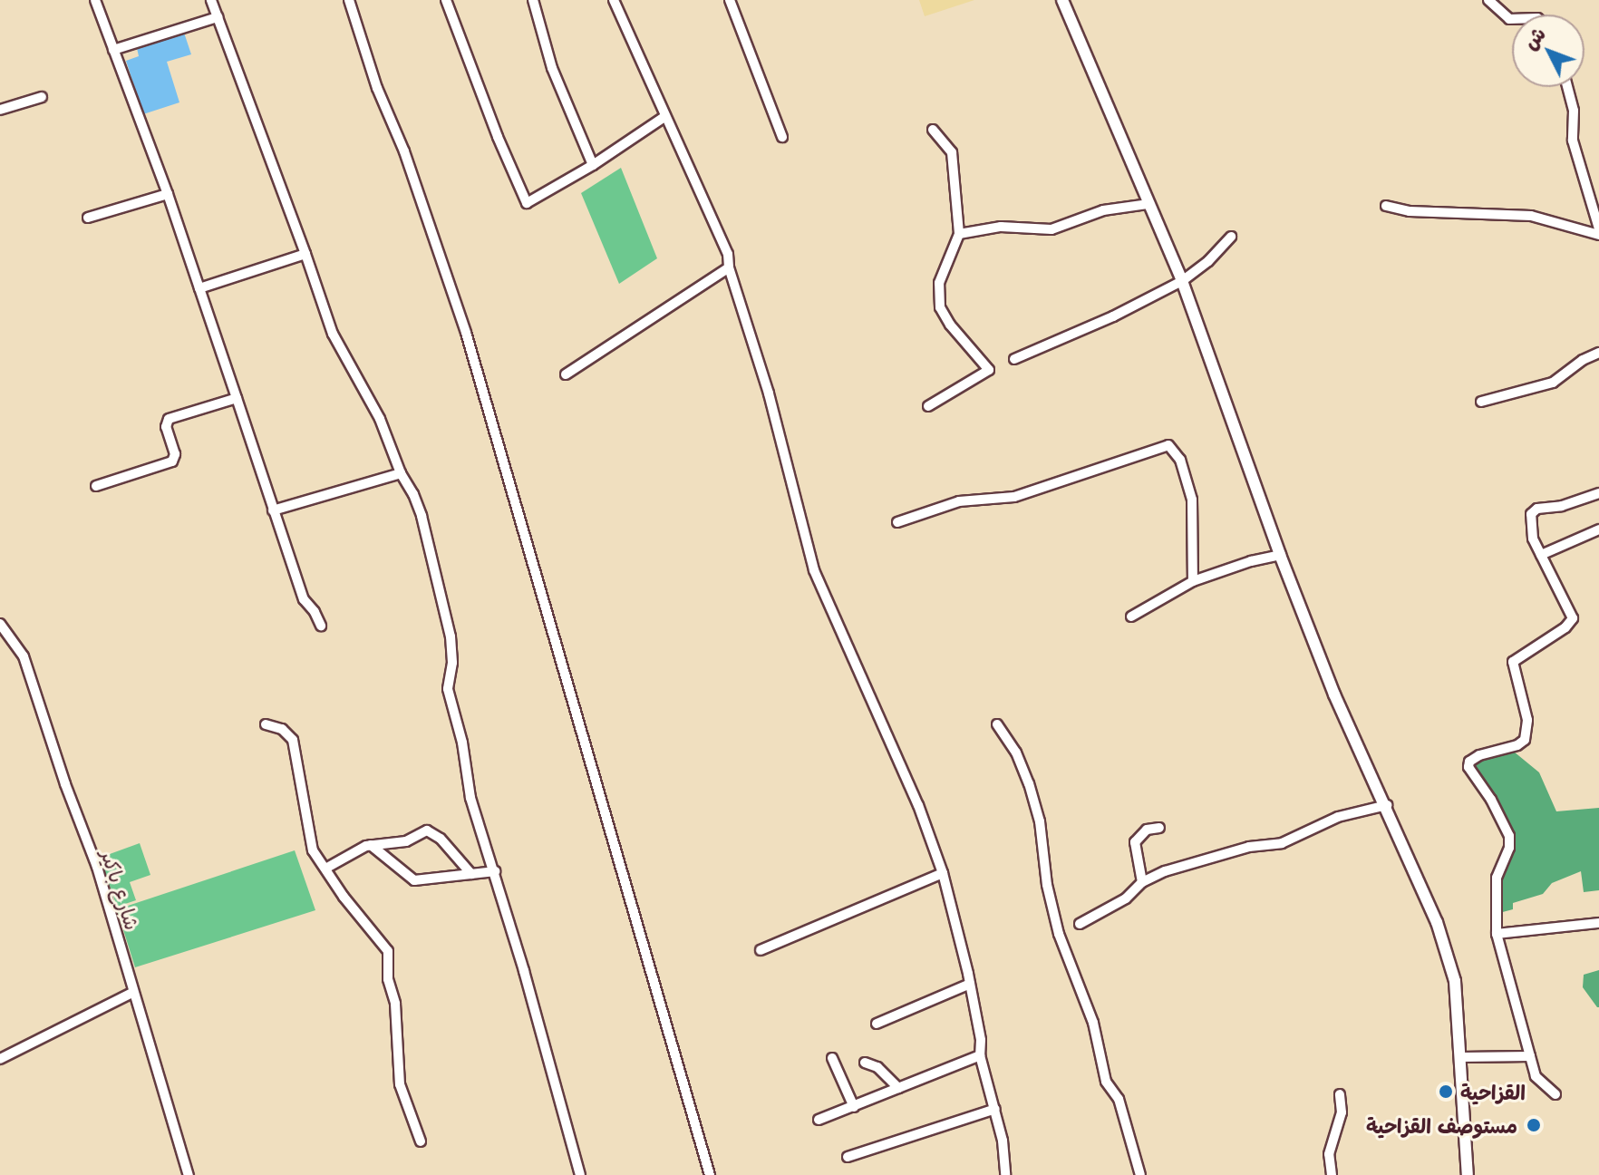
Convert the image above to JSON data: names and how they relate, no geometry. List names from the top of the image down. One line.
{"streets":{"street":["شارع باكير"]},"places":["القزاحية","مستوصف القزاحية"],"north":"top left"}
